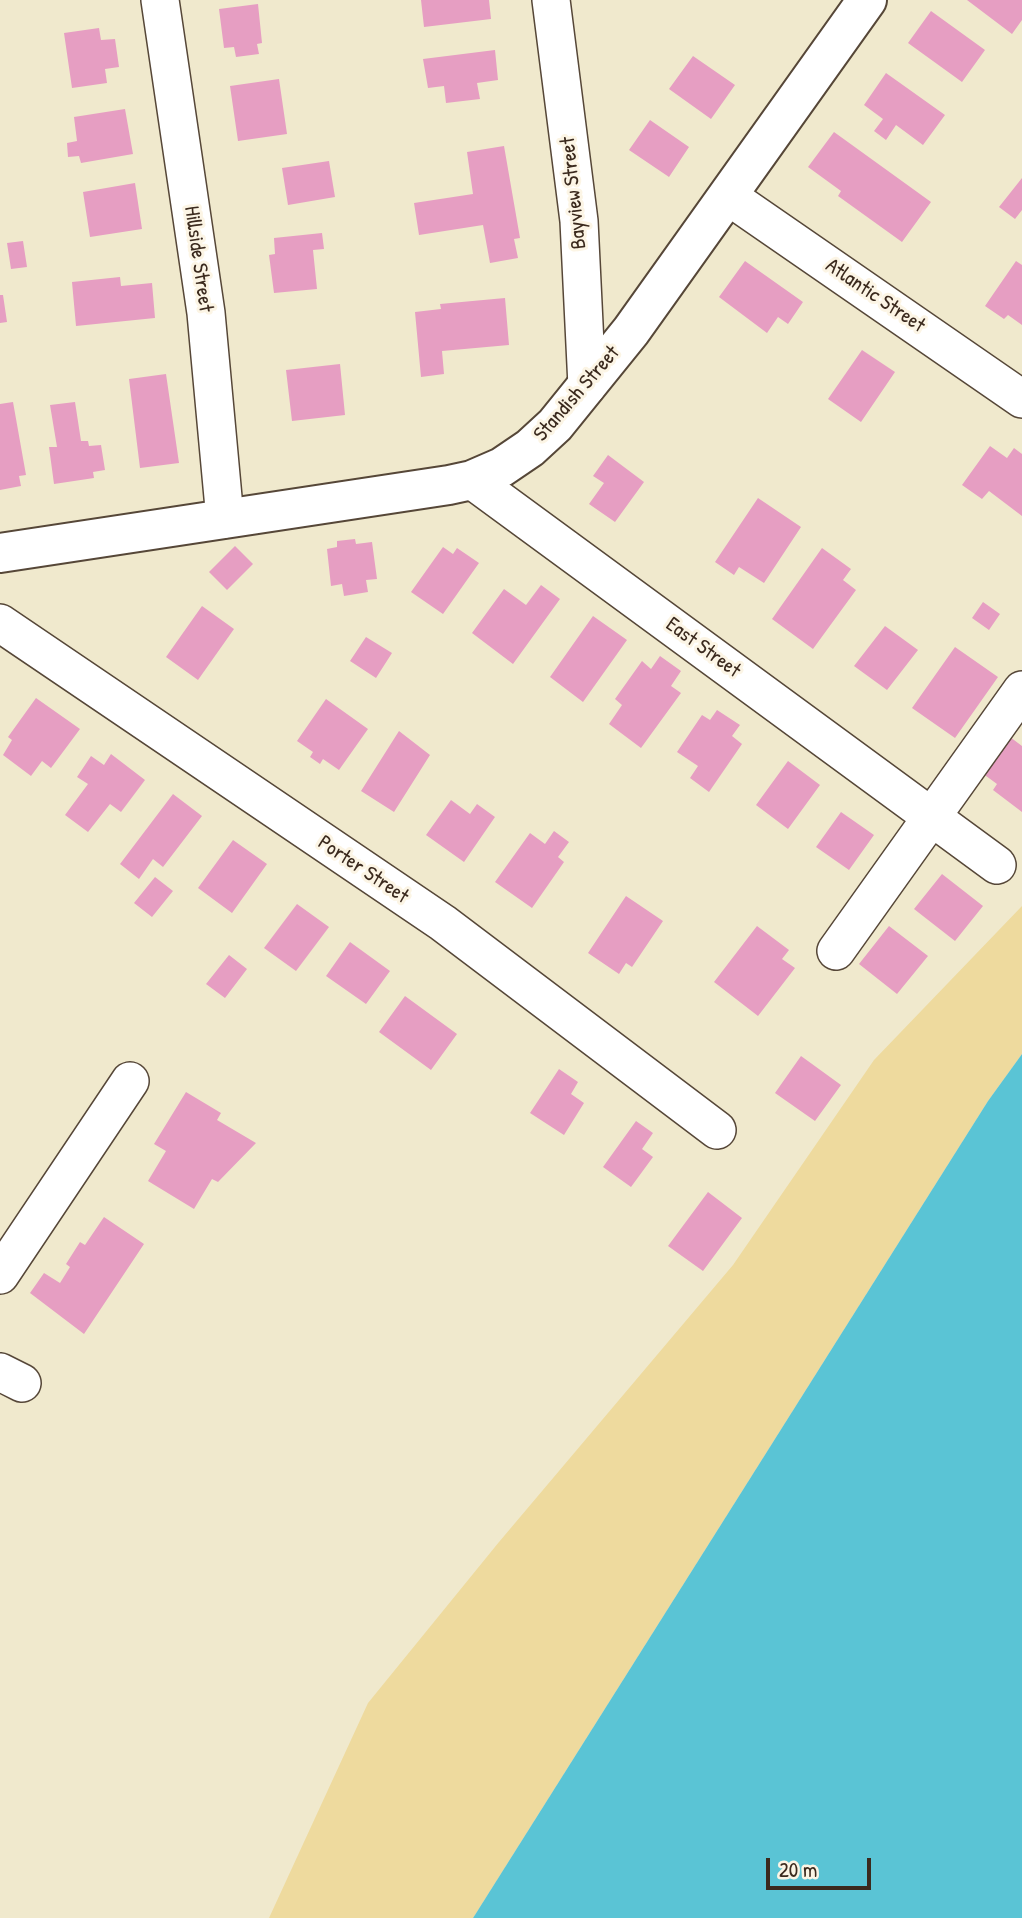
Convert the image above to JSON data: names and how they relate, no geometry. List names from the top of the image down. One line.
{"streets":{"street":["Bayview Street","Hillside Street","Atlantic Street","Standish Street","East Street","Porter Street"]},"crossings":[["Bayview Street","Standish Street"],["Hillside Street","Standish Street"],["Atlantic Street","Standish Street"],["Standish Street","East Street"]],"scale_bar":"20 m"}
